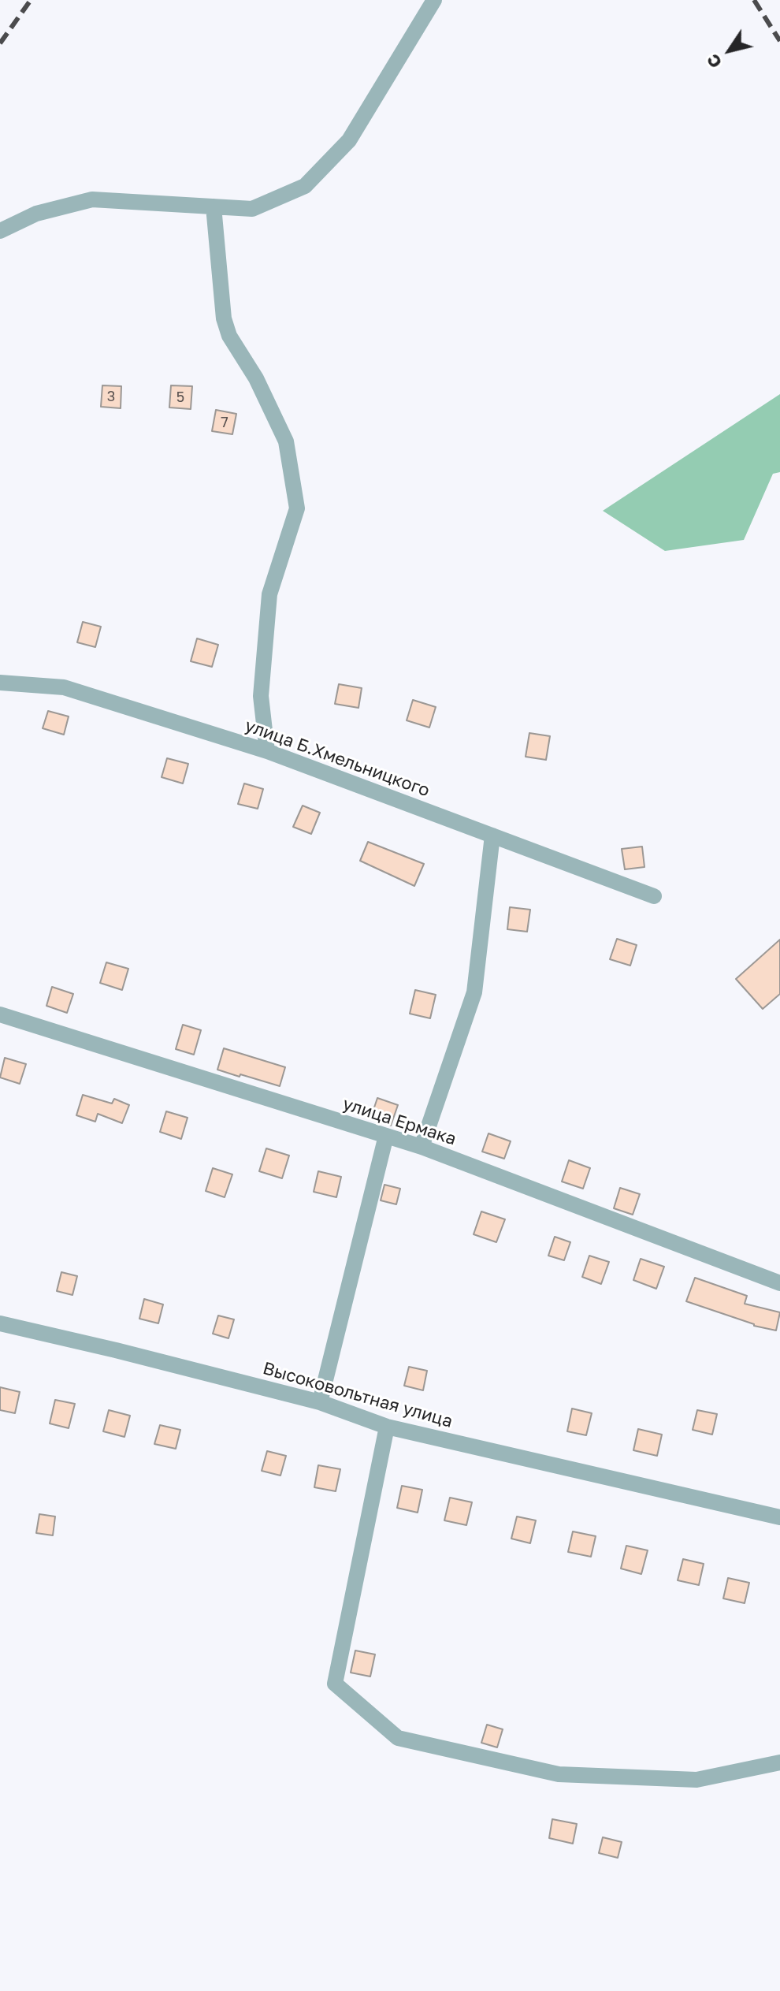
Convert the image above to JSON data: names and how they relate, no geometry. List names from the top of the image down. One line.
{"streets":{"street":["улица Б.Хмельницкого","улица Ермака","Высоковольтная улица"]},"house_numbers":["3","5","7"],"north":"bottom left"}
